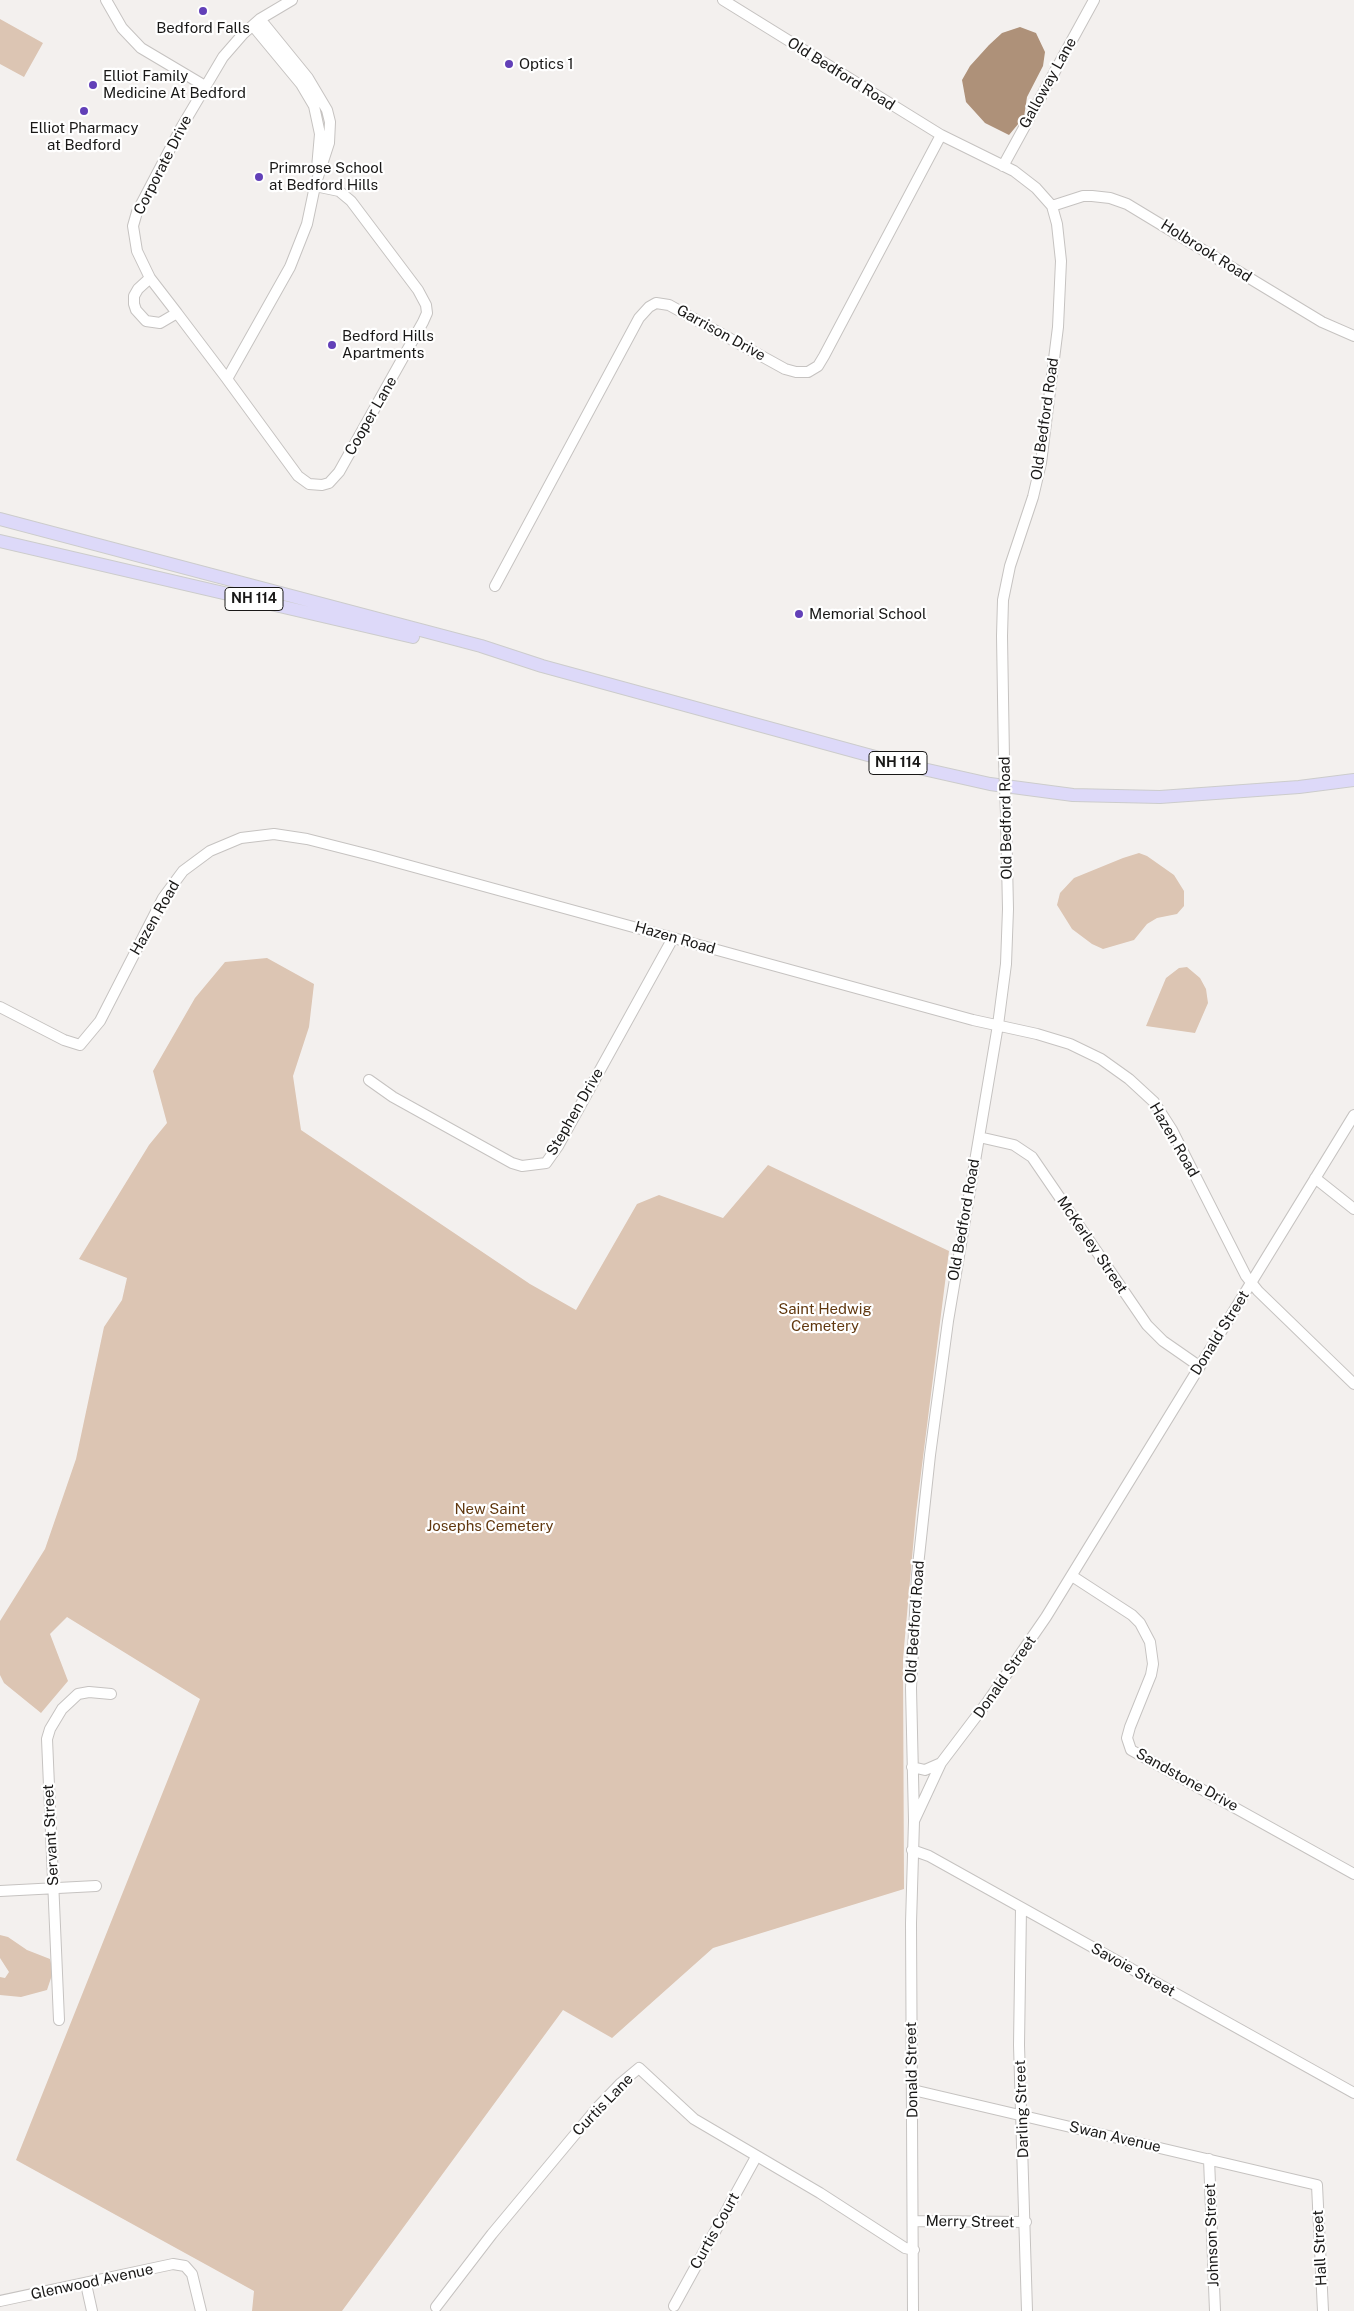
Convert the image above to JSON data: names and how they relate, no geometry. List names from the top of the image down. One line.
{"streets":{"main road":["NH 114"],"street":["Old Bedford Road","Galloway Lane","Corporate Drive","Holbrook Road","Garrison Drive","Cooper Lane","Hazen Road","Stephen Drive","McKerley Street","Donald Street","Sandstone Drive","Servant Street","Savoie Street","Curtis Lane","Darling Street","Swan Avenue","Merry Street","Curtis Court","Johnson Street","Hall Street","Glenwood Avenue"]},"crossings":[["Old Bedford Road","Galloway Lane"],["Old Bedford Road","Holbrook Road"],["Old Bedford Road","Garrison Drive"],["Old Bedford Road","Hazen Road"],["Old Bedford Road","McKerley Street"],["Old Bedford Road","Donald Street"],["Corporate Drive","Cooper Lane"],["Hazen Road","Stephen Drive"],["Hazen Road","Donald Street"],["McKerley Street","Donald Street"],["Donald Street","Sandstone Drive"],["Donald Street","Savoie Street"],["Donald Street","Curtis Lane"],["Donald Street","Swan Avenue"],["Donald Street","Merry Street"],["Savoie Street","Darling Street"],["Curtis Lane","Curtis Court"],["Darling Street","Swan Avenue"],["Darling Street","Merry Street"],["Swan Avenue","Johnson Street"],["Swan Avenue","Hall Street"]],"parks":["Saint Hedwig Cemetery","New Saint Josephs Cemetery"],"places":["Bedford Falls","Optics 1","Elliot Family Medicine At Bedford","Elliot Pharmacy at Bedford","Primrose School at Bedford Hills","Bedford Hills Apartments","Memorial School"]}
